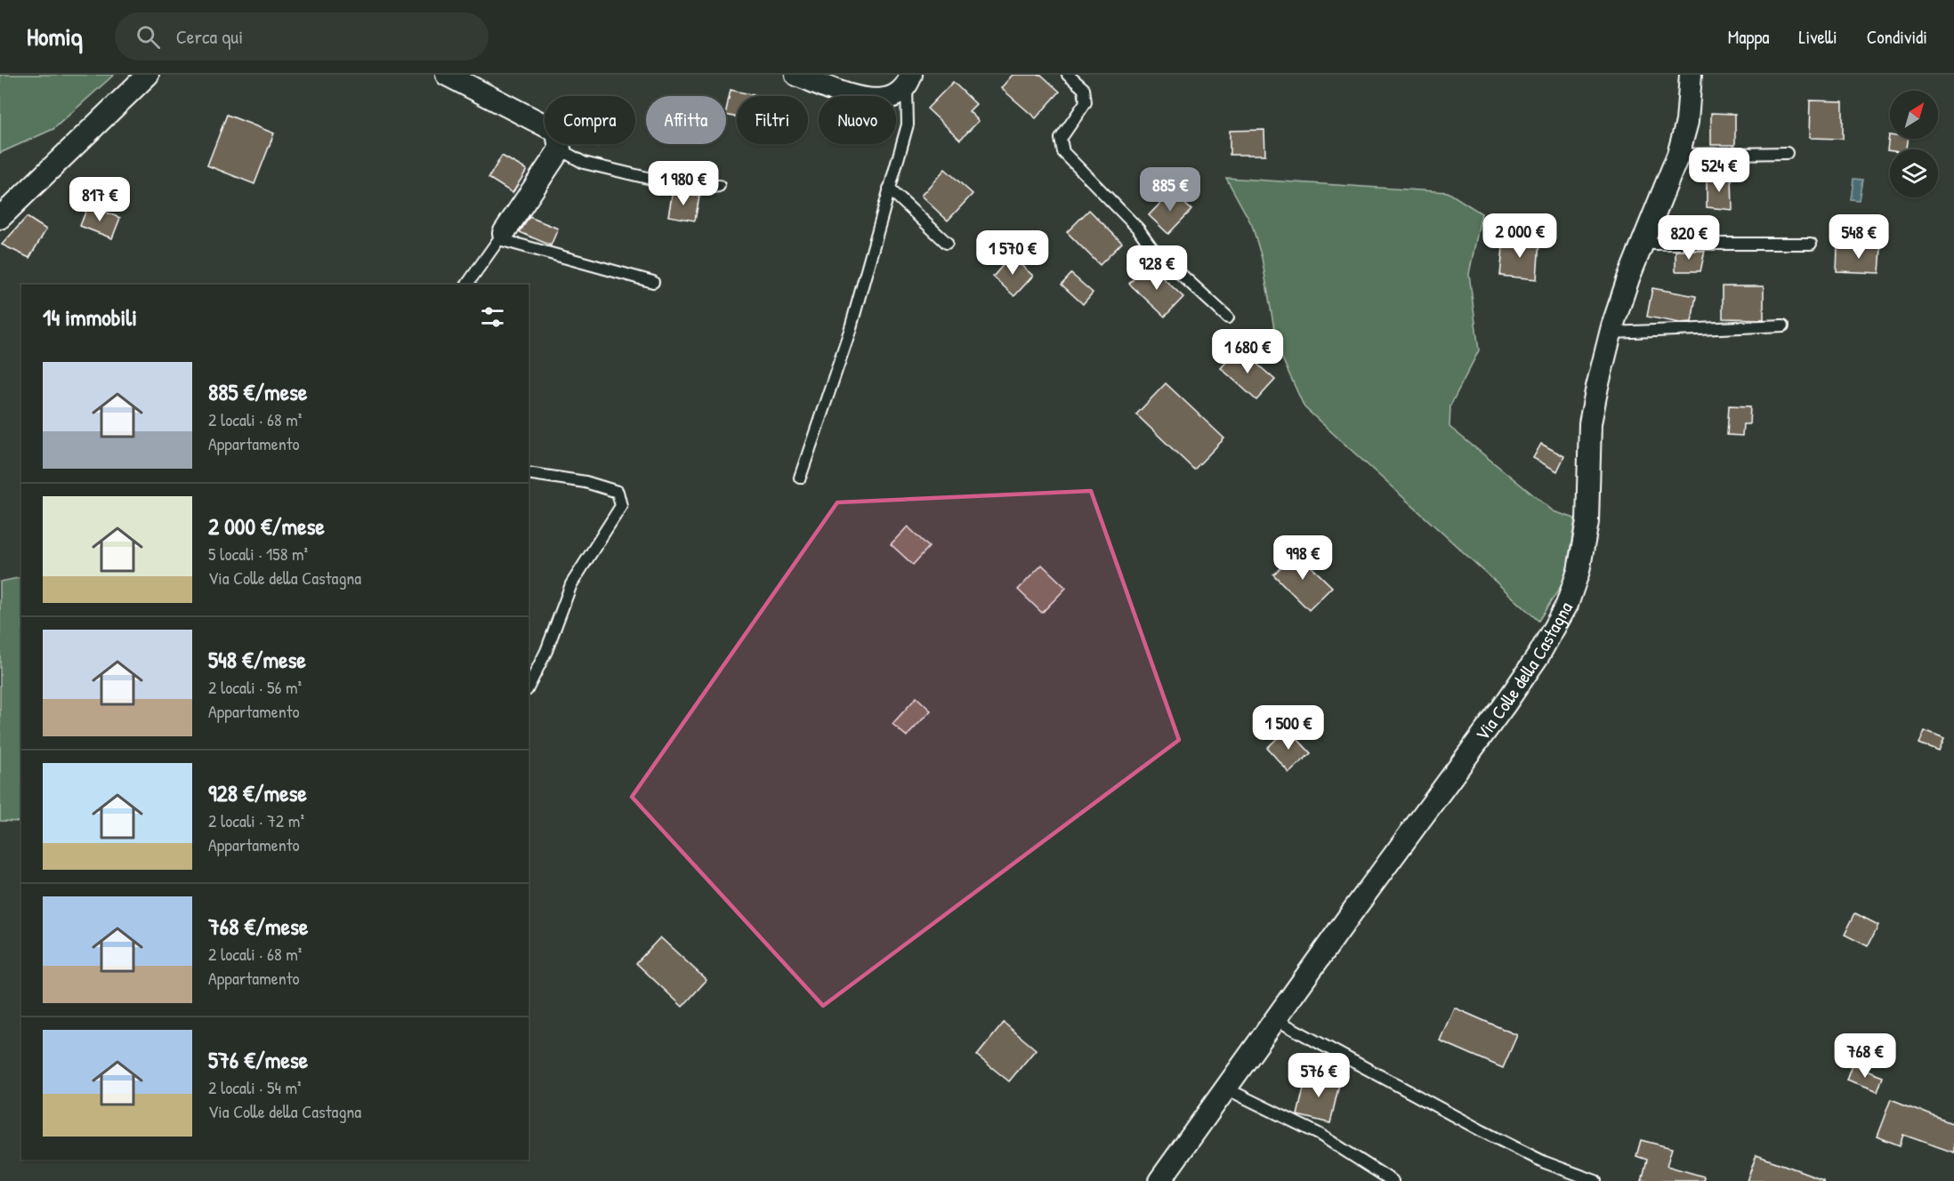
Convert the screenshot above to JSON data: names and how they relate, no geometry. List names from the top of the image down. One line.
{"streets":{"street":["Via Colle della Castagna"]},"north":"top right","page":{"header":"Homiq","search":"Cerca qui","nav":["Mappa","Livelli","Condividi"],"chip":["Compra","Affitta","Filtri","Nuovo"],"price":["524 €","1 980 €","885 €","817 €","2 000 €","548 €","820 €","1 570 €","928 €","1 680 €","998 €","1 500 €","768 €","576 €"],"heading":"14 immobili","list":[{"name":"885 €/mese","note":"2 locali · 68 m² · Appartamento"},{"name":"2 000 €/mese","note":"5 locali · 158 m² · Via Colle della Castagna"},{"name":"548 €/mese","note":"2 locali · 56 m² · Appartamento"},{"name":"928 €/mese","note":"2 locali · 72 m² · Appartamento"},{"name":"768 €/mese","note":"2 locali · 68 m² · Appartamento"},{"name":"576 €/mese","note":"2 locali · 54 m² · Via Colle della Castagna"}]}}
